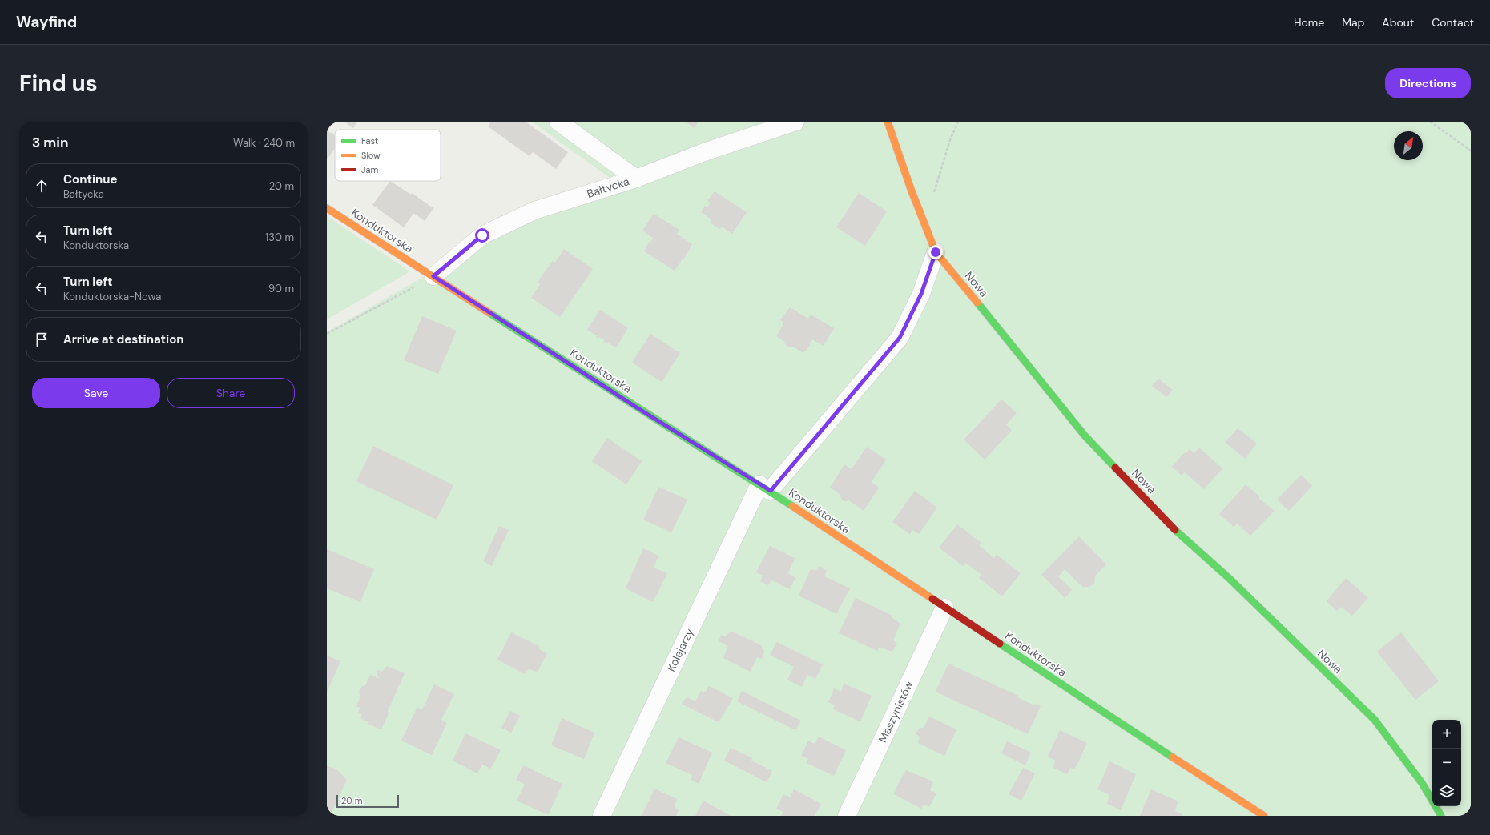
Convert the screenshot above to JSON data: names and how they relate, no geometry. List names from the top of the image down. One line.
{"streets":{"street":["Bałtycka","Konduktorska","Nowa","Kolejarzy","Maszynistów"]},"crossings":[["Bałtycka","Konduktorska"],["Konduktorska","Kolejarzy"],["Konduktorska","Maszynistów"],["Nowa","Kolejarzy"]],"legend":["Fast","Slow","Jam"],"scale_bar":"20 m","north":"top right","page":{"header":"Wayfind","nav":["Home","Map","About","Contact"],"buttons":["Directions",["Save","Share"]],"title":"Find us","heading":["3 min","Walk · 240 m"],"list":[["Continue","Bałtycka","20 m"],["Turn left","Konduktorska","130 m"],["Turn left","Konduktorska-Nowa","90 m"],"Arrive at destination"],"map_buttons":["+","−"],"scale":"20 m"}}
